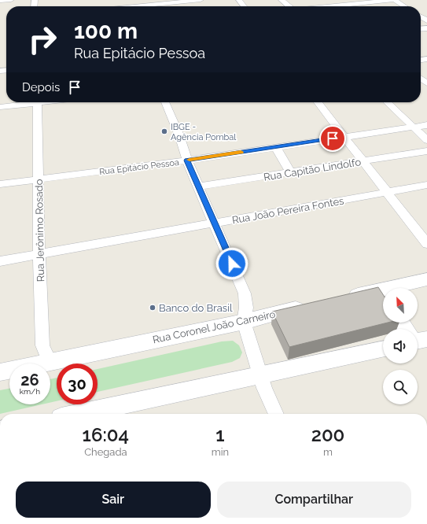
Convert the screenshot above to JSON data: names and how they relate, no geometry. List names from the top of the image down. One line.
{"streets":{"main road":["Rua Coronel João Carneiro"],"street":["Rua Epitácio Pessoa","Rua Capitão Lindolfo","Rua João Pereira Fontes","Rua Jerônimo Rosado"]},"crossings":[["Rua Epitácio Pessoa","Rua Jerônimo Rosado"],["Rua João Pereira Fontes","Rua Jerônimo Rosado"],["Rua Jerônimo Rosado","Rua Coronel João Carneiro"]],"places":["IBGE - Agência Pombal","Banco do Brasil"],"north":"top left","page":{"turn":["100 m","Rua Epitácio Pessoa"],"then":"Depois","speed":"26 km/h","limit":"30","eta":["16:04","Chegada","1","min","200","m"],"buttons":["Sair","Compartilhar"]}}
